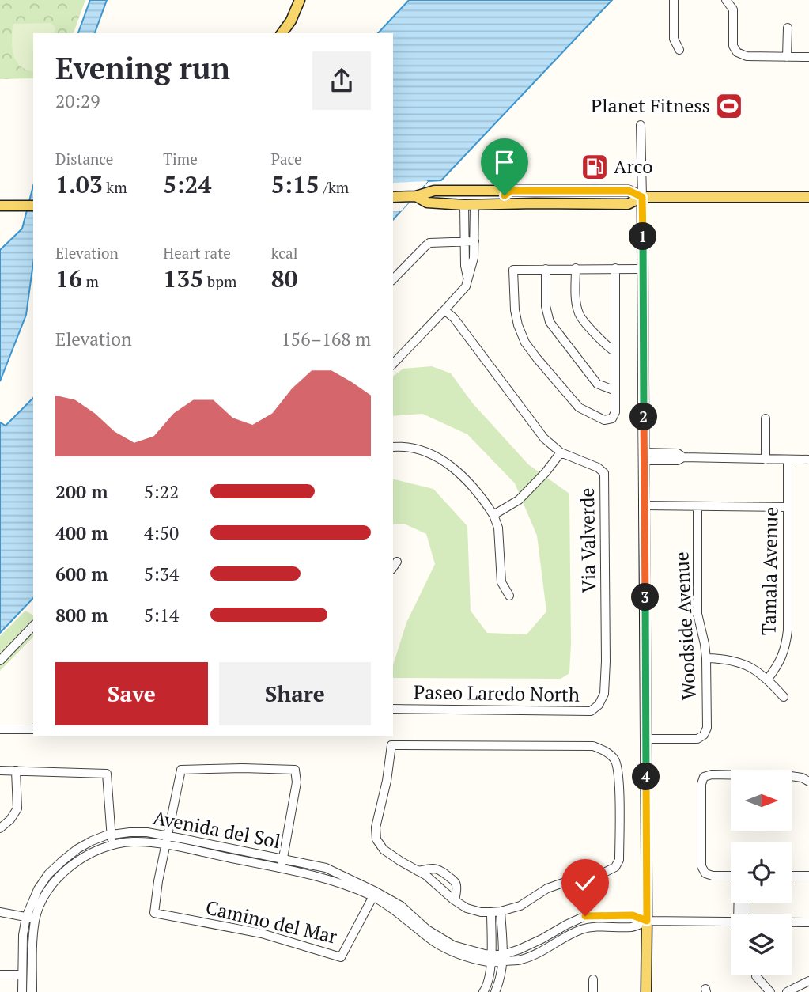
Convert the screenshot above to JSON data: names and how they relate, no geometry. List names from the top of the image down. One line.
{"streets":{"street":["Via Valverde","Tamala Avenue","Woodside Avenue","Paseo Laredo North","Avenida del Sol","Camino del Mar"]},"crossings":[["Via Valverde","Paseo Laredo North"],["Avenida del Sol","Camino del Mar"]],"places":{"sports":["Planet Fitness"],"fuel station":["Arco"]},"north":"right","page":{"heading":["Evening run","20:29"],"stats":[["Distance","1.03 km"],["Time","5:24"],["Pace","5:15 /km"],["Elevation","16 m"],["Heart rate","135 bpm"],["kcal","80"]],"pins":["1","2","3","4"],"chart":["Elevation","156–168 m"],"list":[{"name":"200 m","note":"5:22"},{"name":"400 m","note":"4:50"},{"name":"600 m","note":"5:34"},{"name":"800 m","note":"5:14"}],"buttons":["Save","Share"]}}
